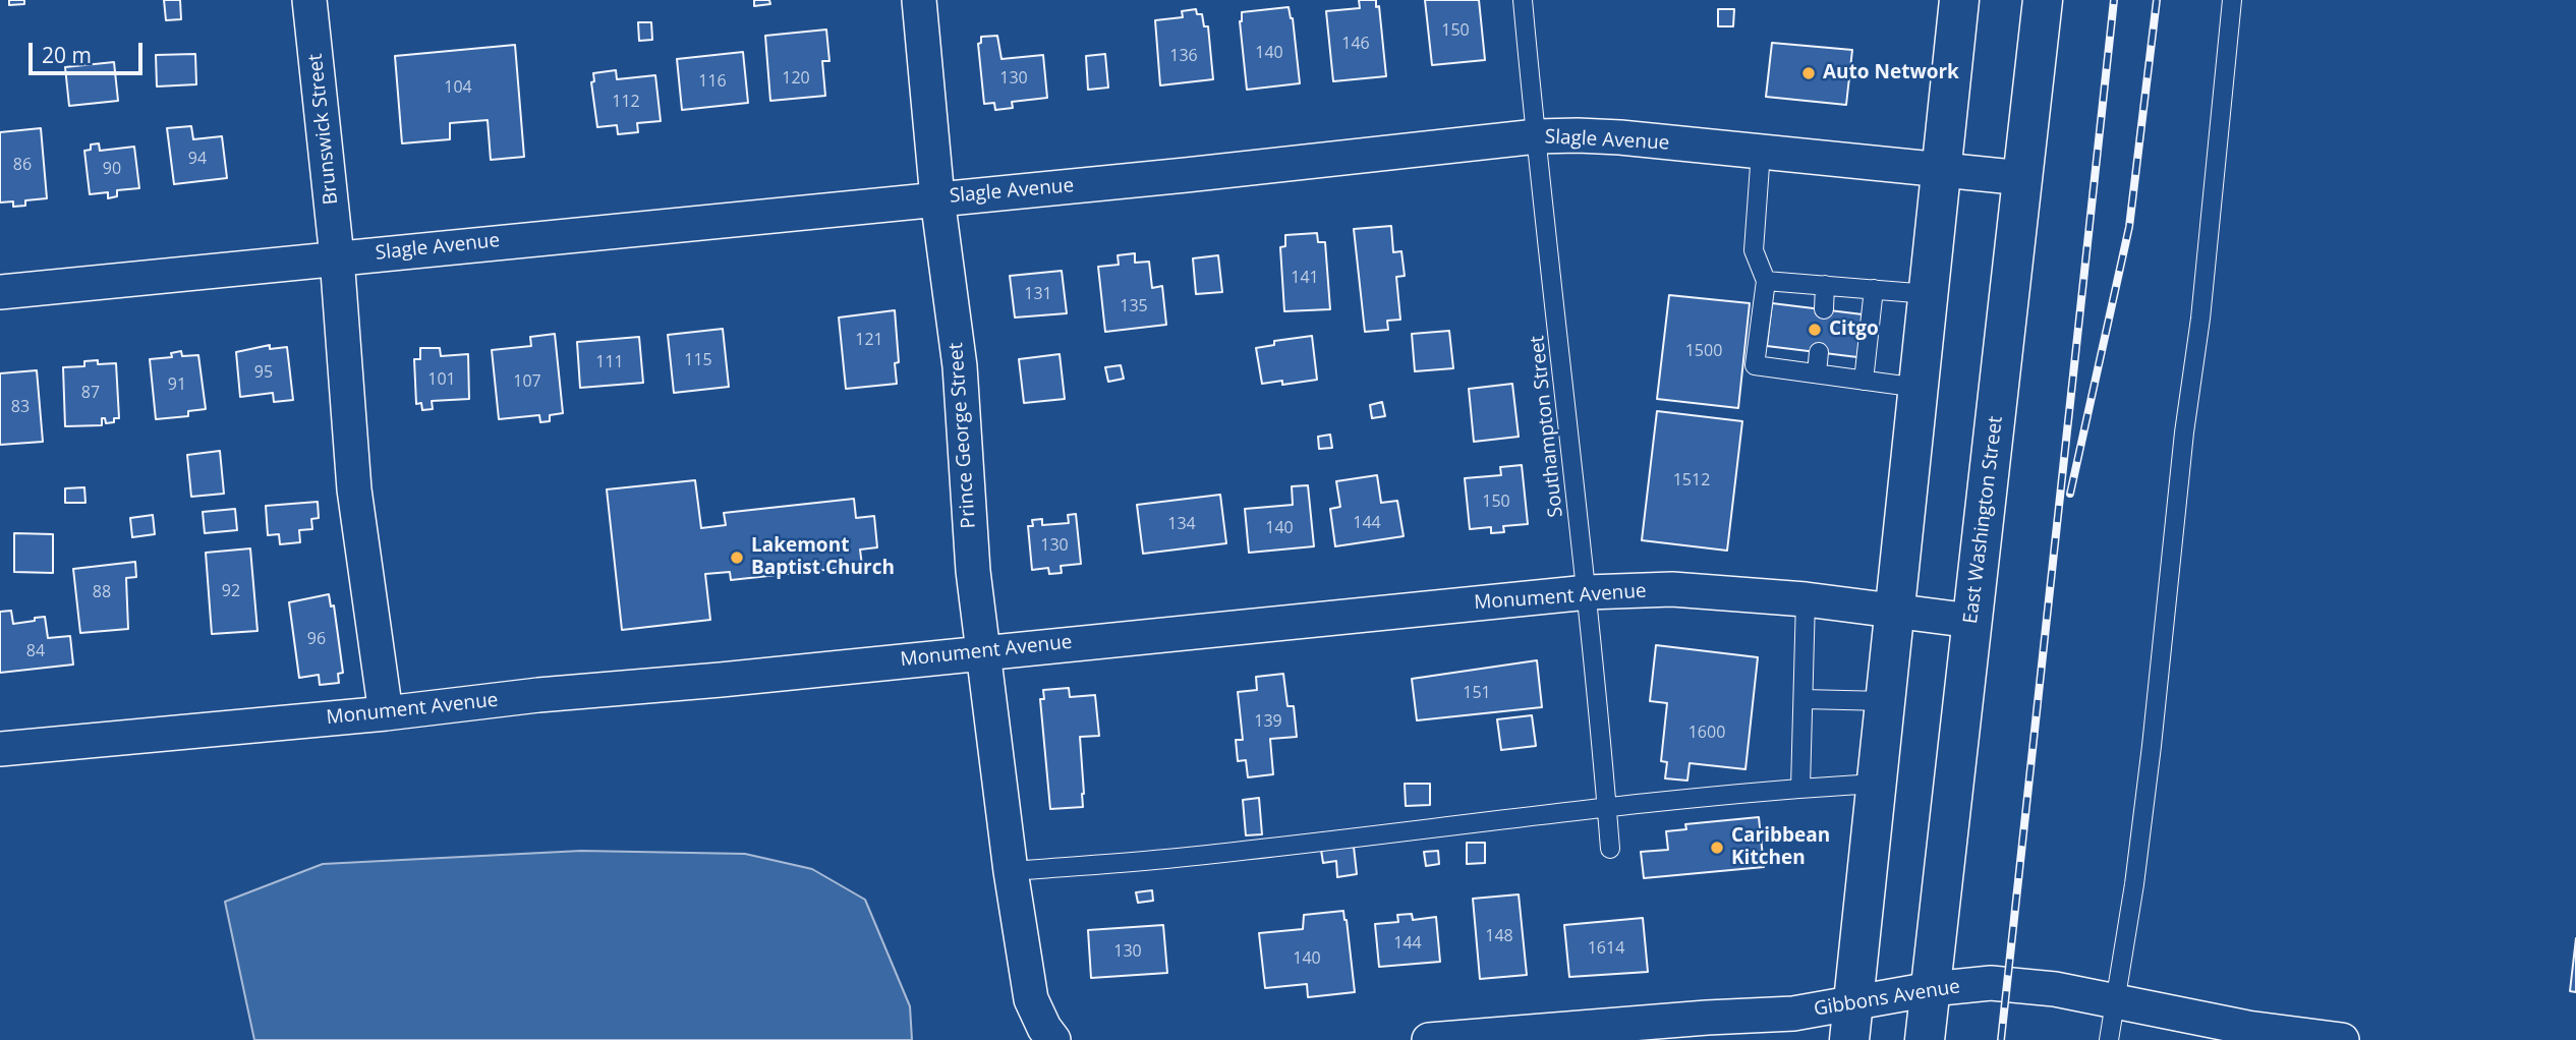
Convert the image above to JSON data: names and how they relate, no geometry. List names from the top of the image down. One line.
{"streets":{"highway":["East Washington Street"],"street":["Brunswick Street","Slagle Avenue","Prince George Street","Monument Avenue","Gibbons Avenue"],"lane":["Southampton Street"]},"crossings":[["Brunswick Street","Slagle Avenue"],["Brunswick Street","Monument Avenue"],["Slagle Avenue","Southampton Street"],["Slagle Avenue","Prince George Street"],["Slagle Avenue","East Washington Street"],["Southampton Street","Monument Avenue"],["Prince George Street","Monument Avenue"],["East Washington Street","Monument Avenue"],["East Washington Street","Gibbons Avenue"]],"places":["Auto Network","Citgo","Lakemont Baptist Church","Caribbean Kitchen"],"house_numbers":["150","146","140","136","120","130","116","104","112","94","86","90","141","131","135","121","1500","115","111","95","101","107","91","87","83","1512","150","144","134","140","130","92","88","96","84","151","139","1600","148","144","1614","130","140"],"scale_bar":"20 m"}
